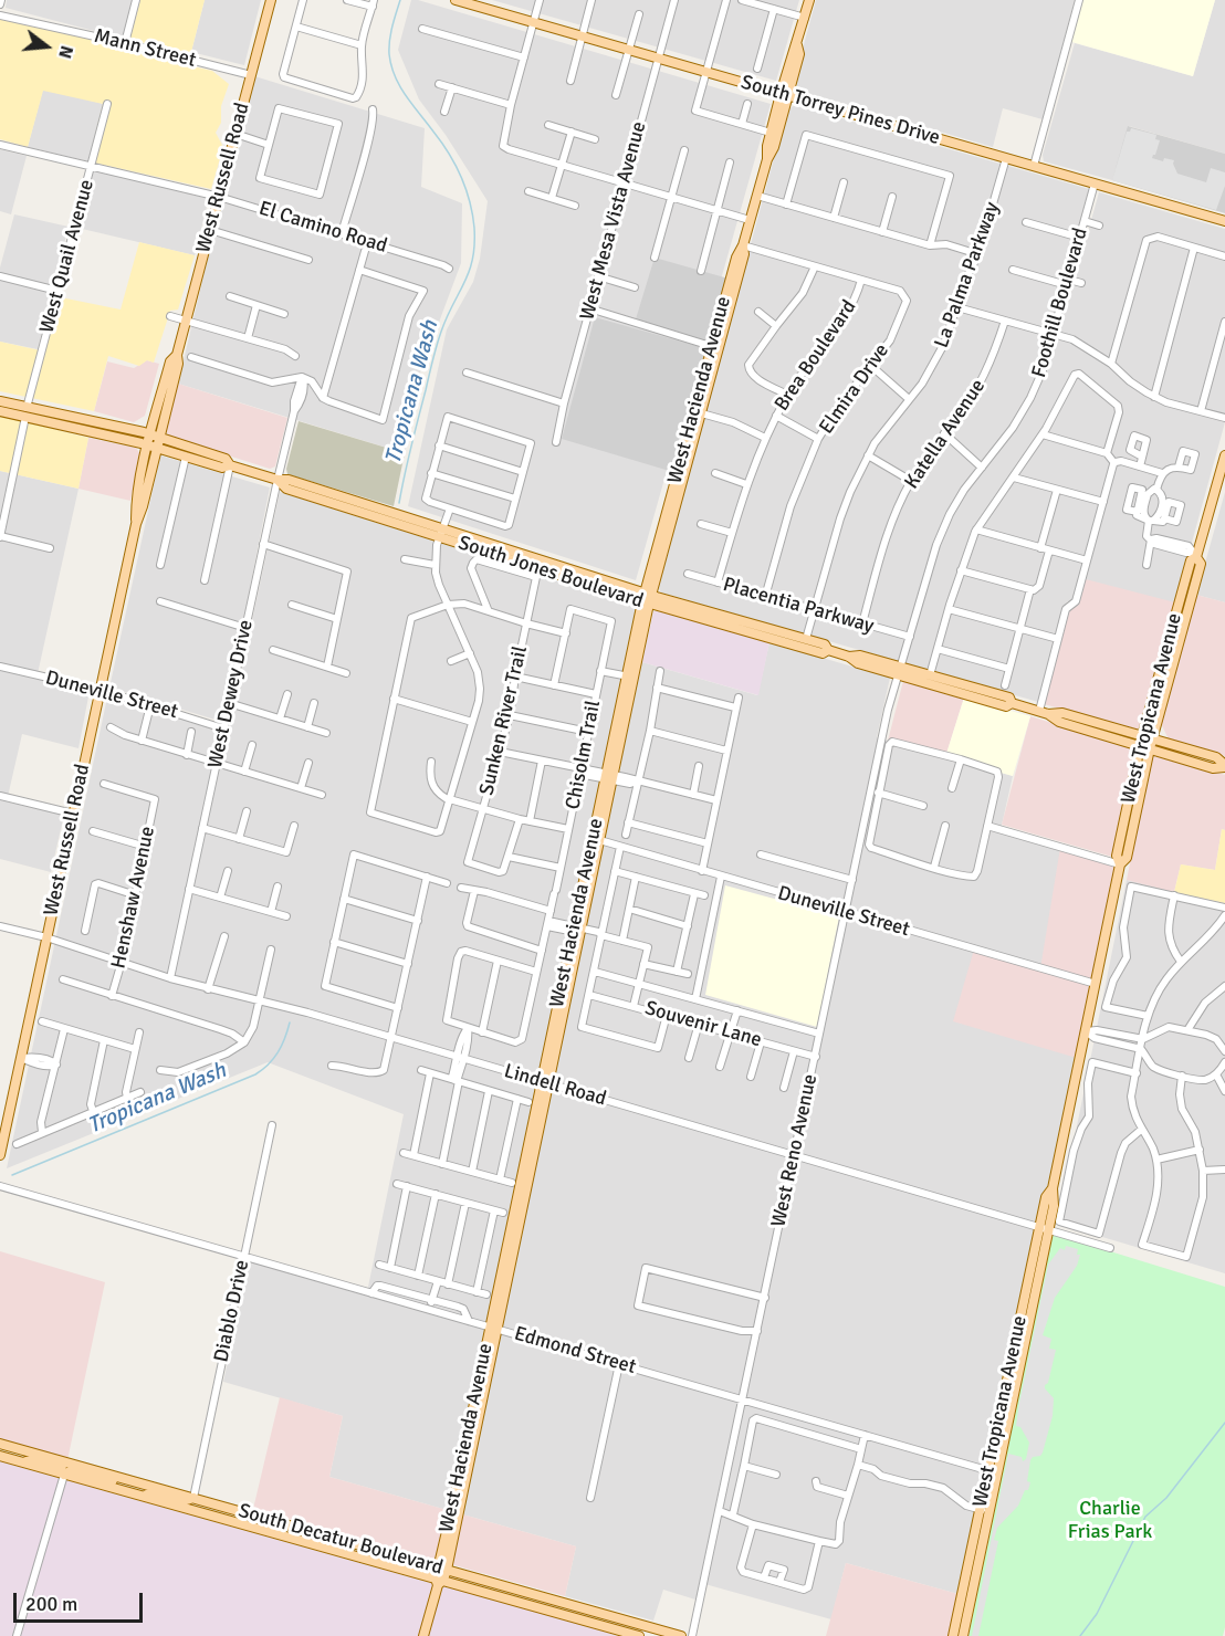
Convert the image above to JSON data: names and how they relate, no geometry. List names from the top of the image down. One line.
{"streets":{"main road":["South Torrey Pines Drive","West Russell Road","West Hacienda Avenue","South Jones Boulevard","West Tropicana Avenue","South Decatur Boulevard"],"street":["Mann Street","West Mesa Vista Avenue","El Camino Road","West Quail Avenue","La Palma Parkway","Foothill Boulevard","Brea Boulevard","Elmira Drive","Katella Avenue","Placentia Parkway","West Dewey Drive","Duneville Street","Sunken River Trail","Chisolm Trail","Henshaw Avenue","Souvenir Lane","Lindell Road","West Reno Avenue","Diablo Drive","Edmond Street"]},"crossings":[["Mann Street","West Russell Road"],["South Torrey Pines Drive","West Mesa Vista Avenue"],["South Torrey Pines Drive","La Palma Parkway"],["South Torrey Pines Drive","Foothill Boulevard"],["South Torrey Pines Drive","West Hacienda Avenue"],["West Russell Road","El Camino Road"],["West Russell Road","South Jones Boulevard"],["West Russell Road","Duneville Street"],["West Russell Road","Lindell Road"],["El Camino Road","West Quail Avenue"],["West Quail Avenue","South Jones Boulevard"],["La Palma Parkway","South Jones Boulevard"],["La Palma Parkway","Placentia Parkway"],["Foothill Boulevard","South Jones Boulevard"],["Foothill Boulevard","Placentia Parkway"],["Foothill Boulevard","West Reno Avenue"],["Brea Boulevard","Elmira Drive"],["Brea Boulevard","Placentia Parkway"],["Elmira Drive","Placentia Parkway"],["West Hacienda Avenue","South Jones Boulevard"],["West Hacienda Avenue","Duneville Street"],["West Hacienda Avenue","Lindell Road"],["West Hacienda Avenue","Edmond Street"],["West Hacienda Avenue","South Decatur Boulevard"],["Katella Avenue","Placentia Parkway"],["South Jones Boulevard","West Dewey Drive"],["South Jones Boulevard","West Tropicana Avenue"],["South Jones Boulevard","West Reno Avenue"],["West Dewey Drive","Duneville Street"],["West Dewey Drive","Lindell Road"],["Duneville Street","West Tropicana Avenue"],["Duneville Street","West Reno Avenue"],["West Tropicana Avenue","Lindell Road"],["West Tropicana Avenue","Edmond Street"],["Henshaw Avenue","Lindell Road"],["Souvenir Lane","West Reno Avenue"],["Lindell Road","West Reno Avenue"],["West Reno Avenue","Edmond Street"],["Diablo Drive","Edmond Street"],["Diablo Drive","South Decatur Boulevard"]],"water":["Tropicana Wash"],"parks":["Charlie Frias Park"],"scale_bar":"200 m","north":"right"}
